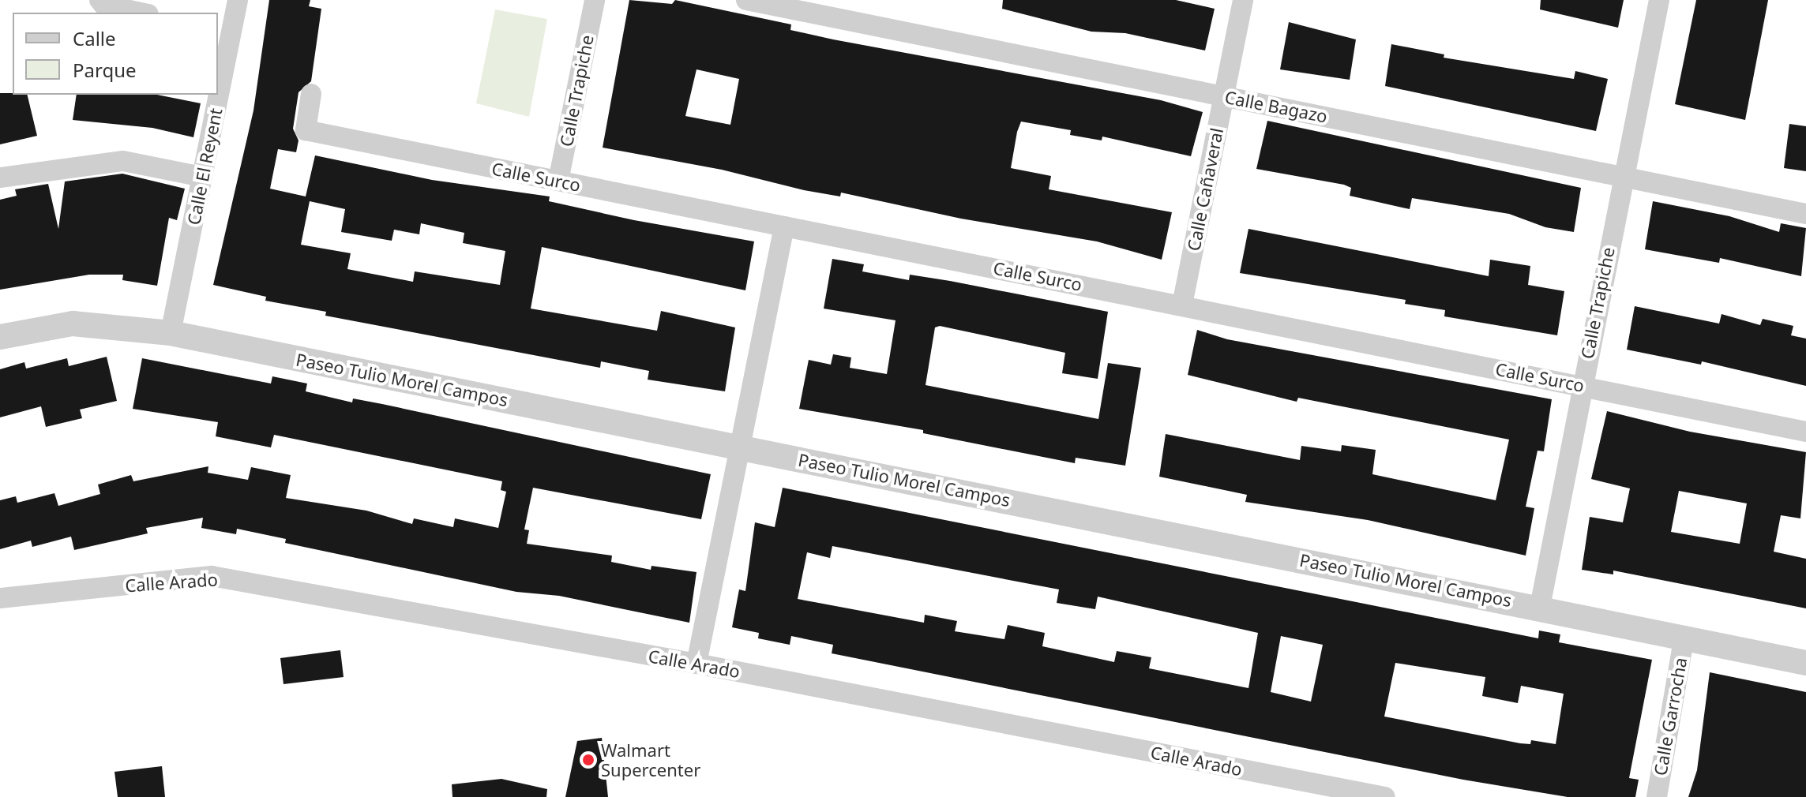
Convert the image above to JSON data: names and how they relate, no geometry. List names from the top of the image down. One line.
{"streets":{"street":["Calle Trapiche","Calle Bagazo","Calle El Reyent","Calle Surco","Calle Cañaveral","Paseo Tulio Morel Campos","Calle Arado","Calle Garrocha"]},"crossings":[["Calle Trapiche","Calle Bagazo"],["Calle Trapiche","Calle Surco"],["Calle Trapiche","Paseo Tulio Morel Campos"],["Calle Bagazo","Calle Cañaveral"],["Calle El Reyent","Paseo Tulio Morel Campos"],["Calle Surco","Calle Cañaveral"],["Paseo Tulio Morel Campos","Calle Garrocha"]],"places":["Walmart Supercenter"],"legend":["Calle","Parque"]}
